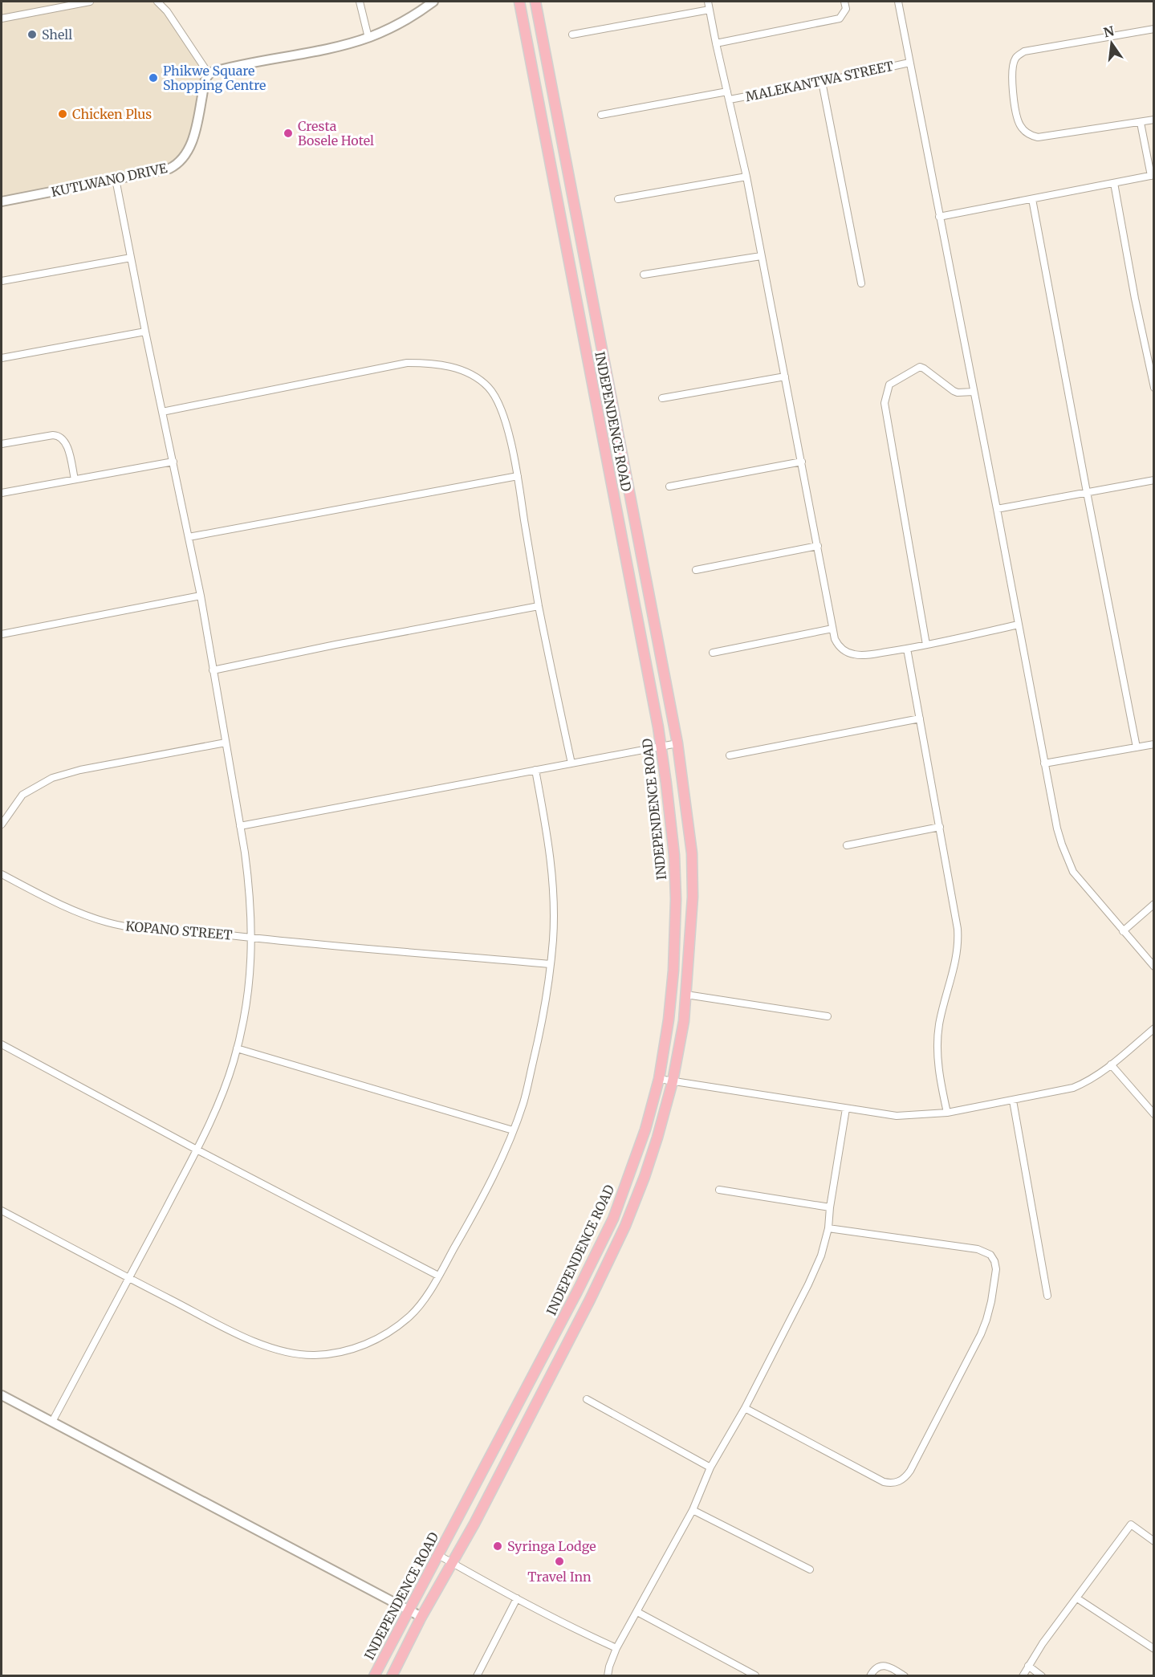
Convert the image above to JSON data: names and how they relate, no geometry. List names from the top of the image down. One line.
{"streets":{"main road":["INDEPENDENCE ROAD"],"street":["MALEKANTWA STREET","KUTLWANO DRIVE","KOPANO STREET"]},"places":["Shell","Phikwe Square Shopping Centre","Chicken Plus","Cresta Bosele Hotel","Syringa Lodge","Travel Inn"],"north":"top"}
